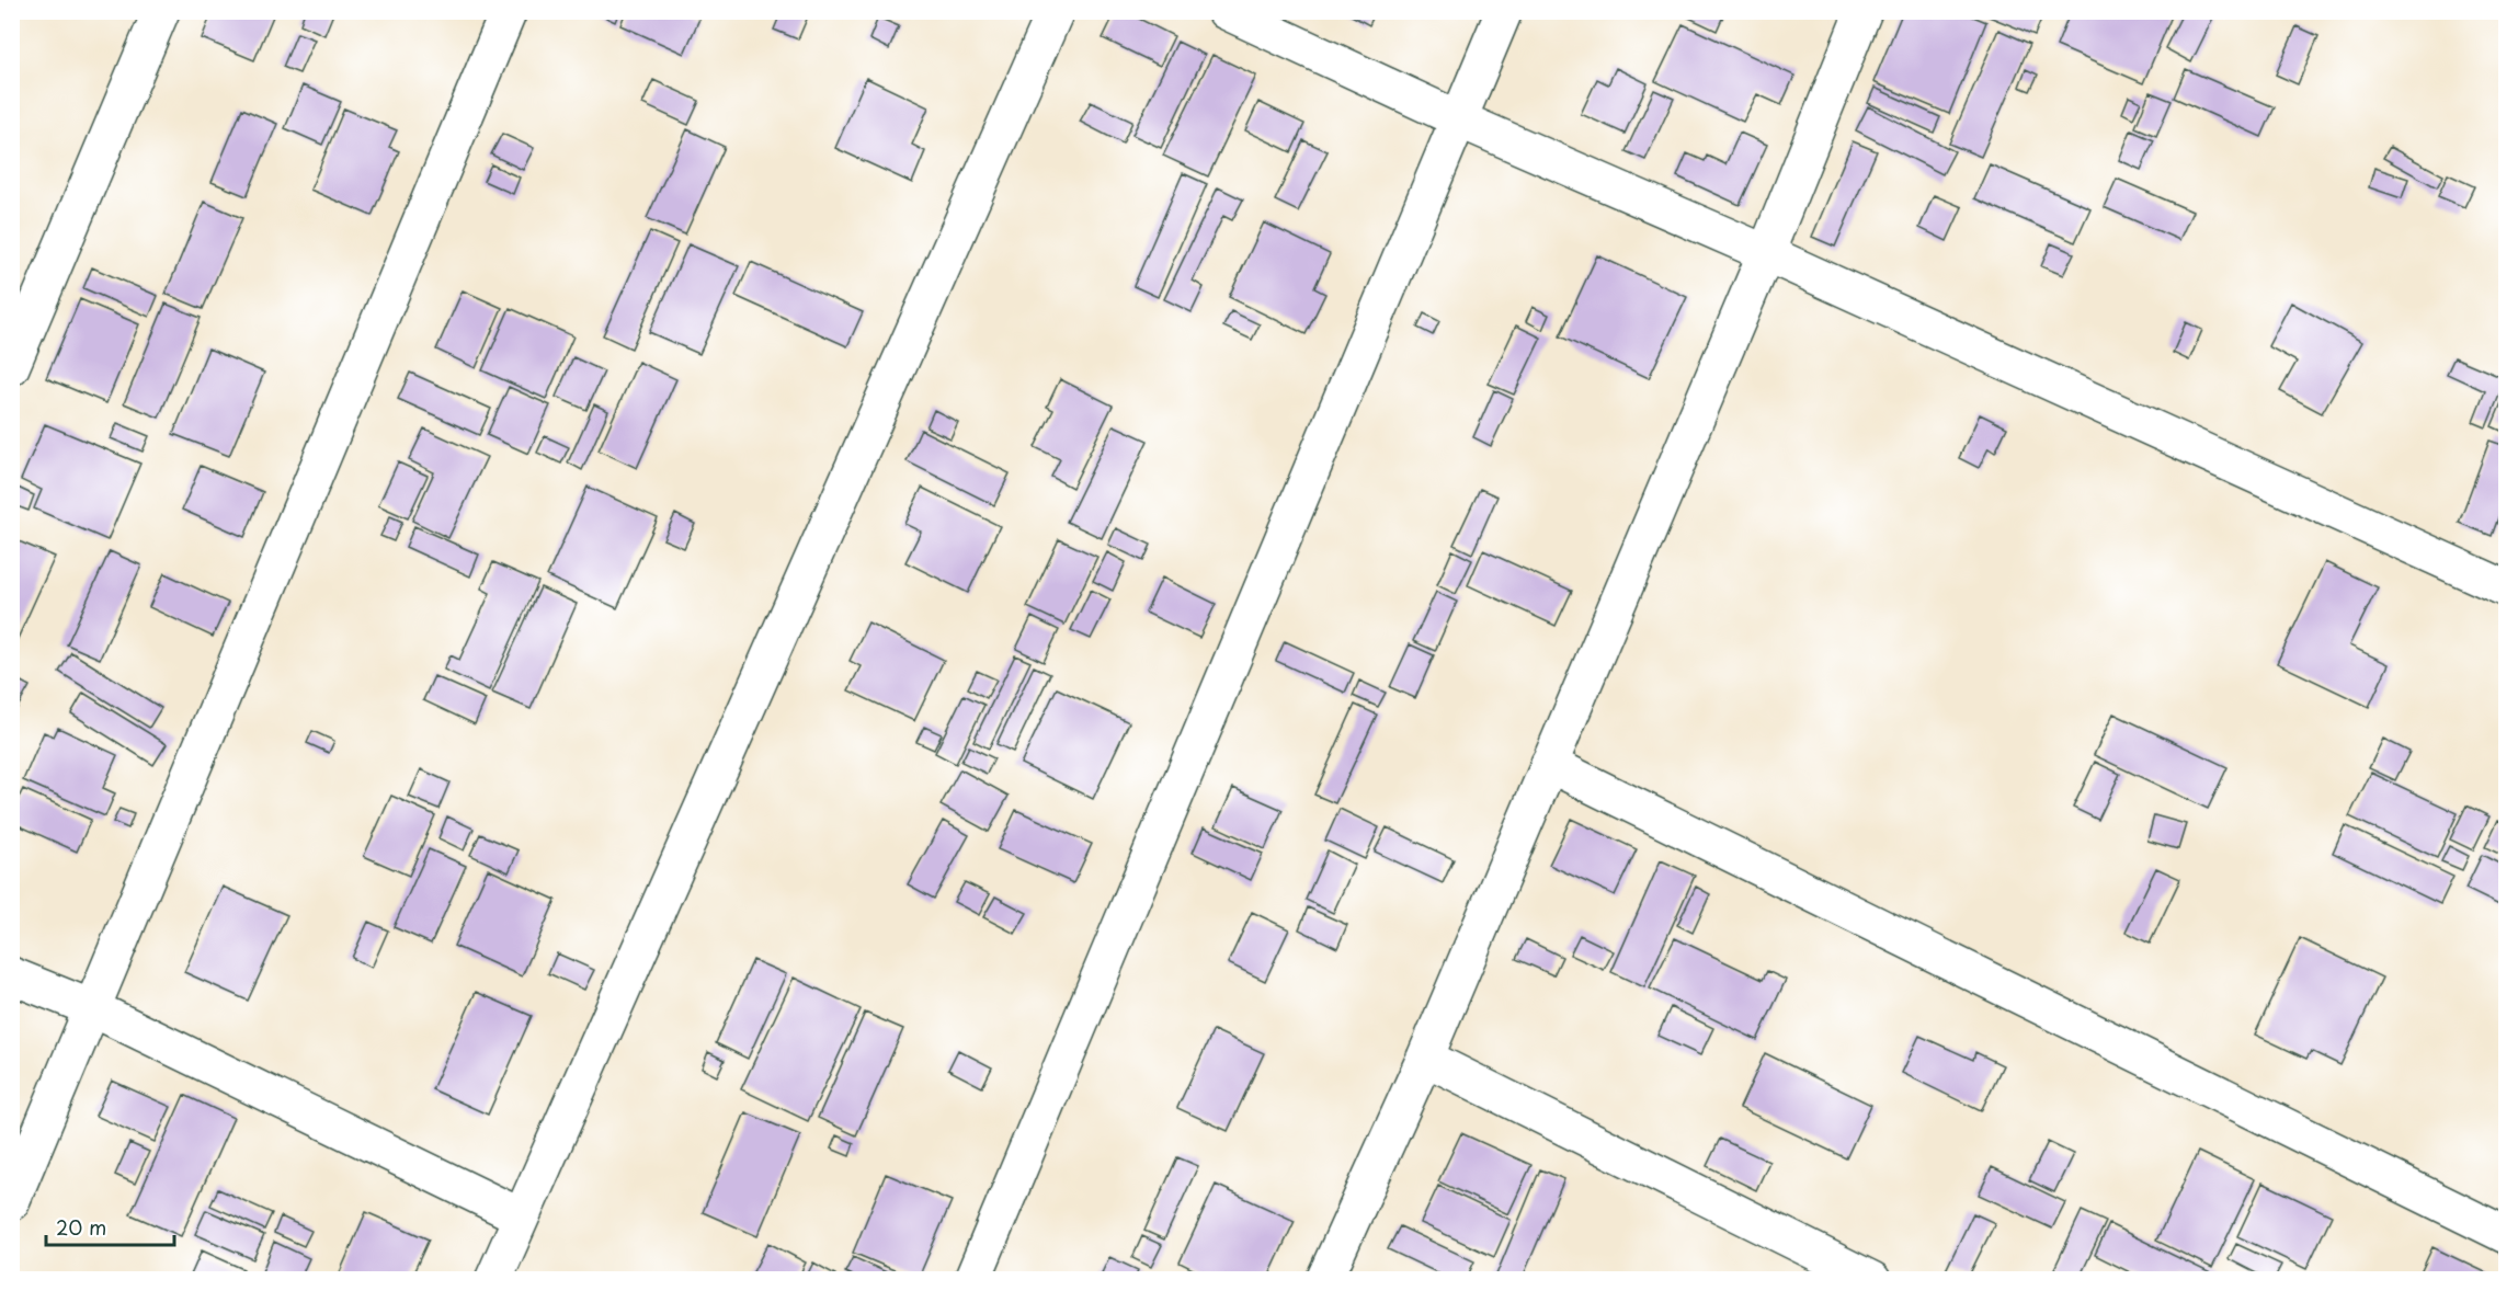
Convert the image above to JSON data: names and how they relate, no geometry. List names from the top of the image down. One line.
{"scale_bar":"20 m"}
